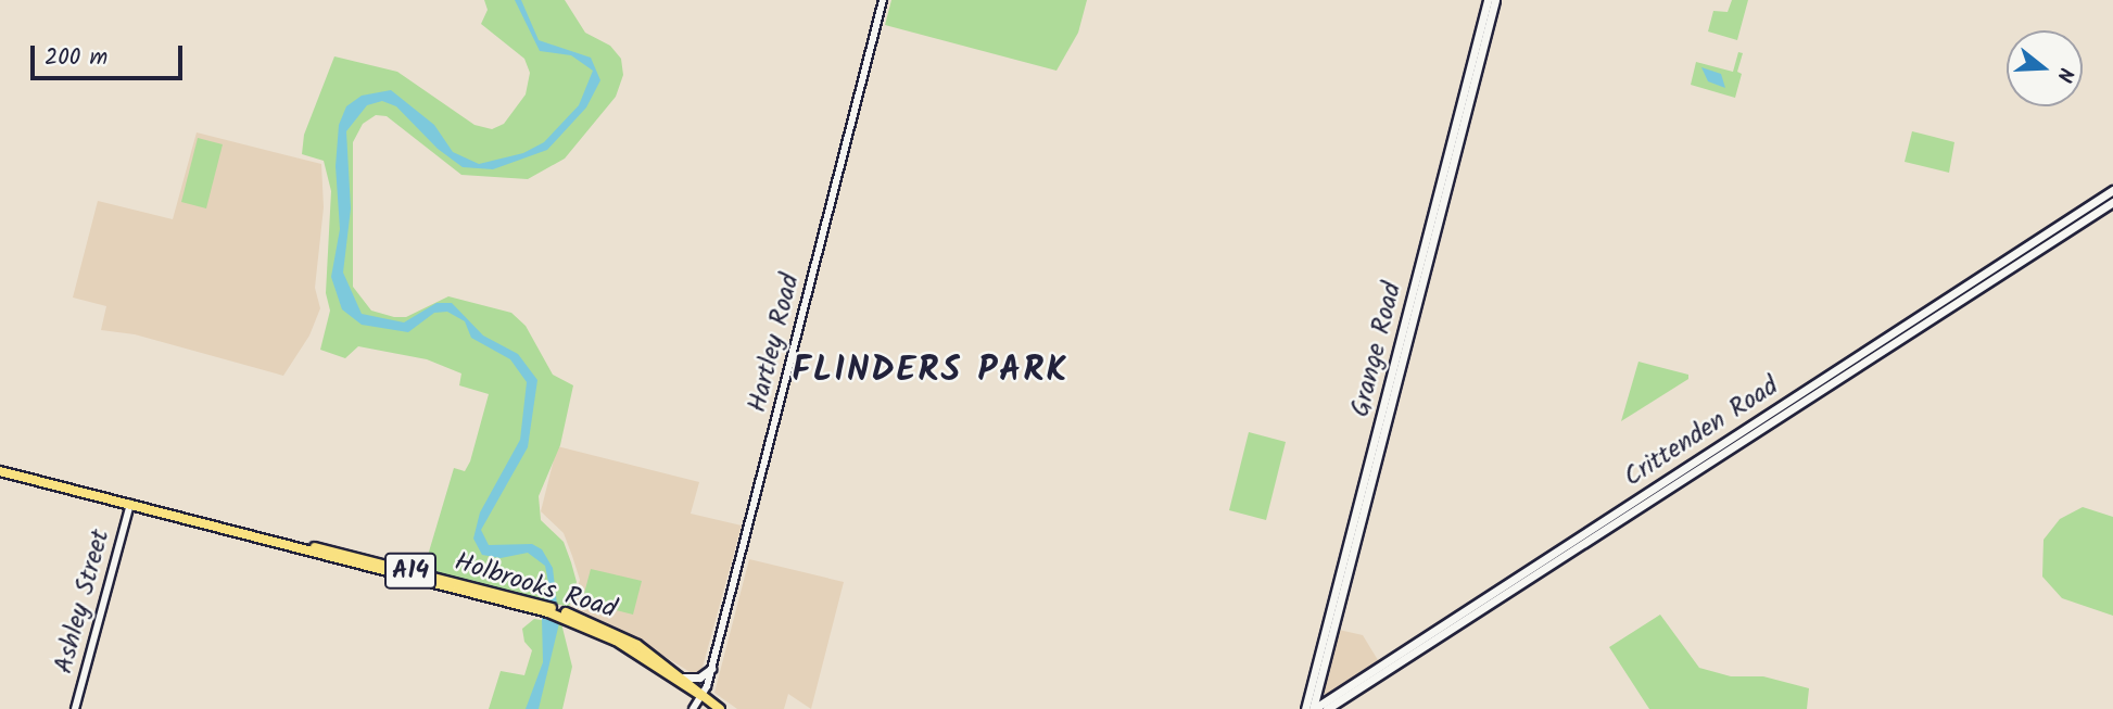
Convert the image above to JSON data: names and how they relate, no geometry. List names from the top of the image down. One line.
{"streets":{"main road":["Grange Road","Crittenden Road","A14","Holbrooks Road"],"street":["Hartley Road","Ashley Street"]},"crossings":[["Hartley Road","Holbrooks Road"],["Grange Road","Crittenden Road"],["Holbrooks Road","Ashley Street"]],"districts":["FLINDERS PARK"],"scale_bar":"200 m","north":"right"}
